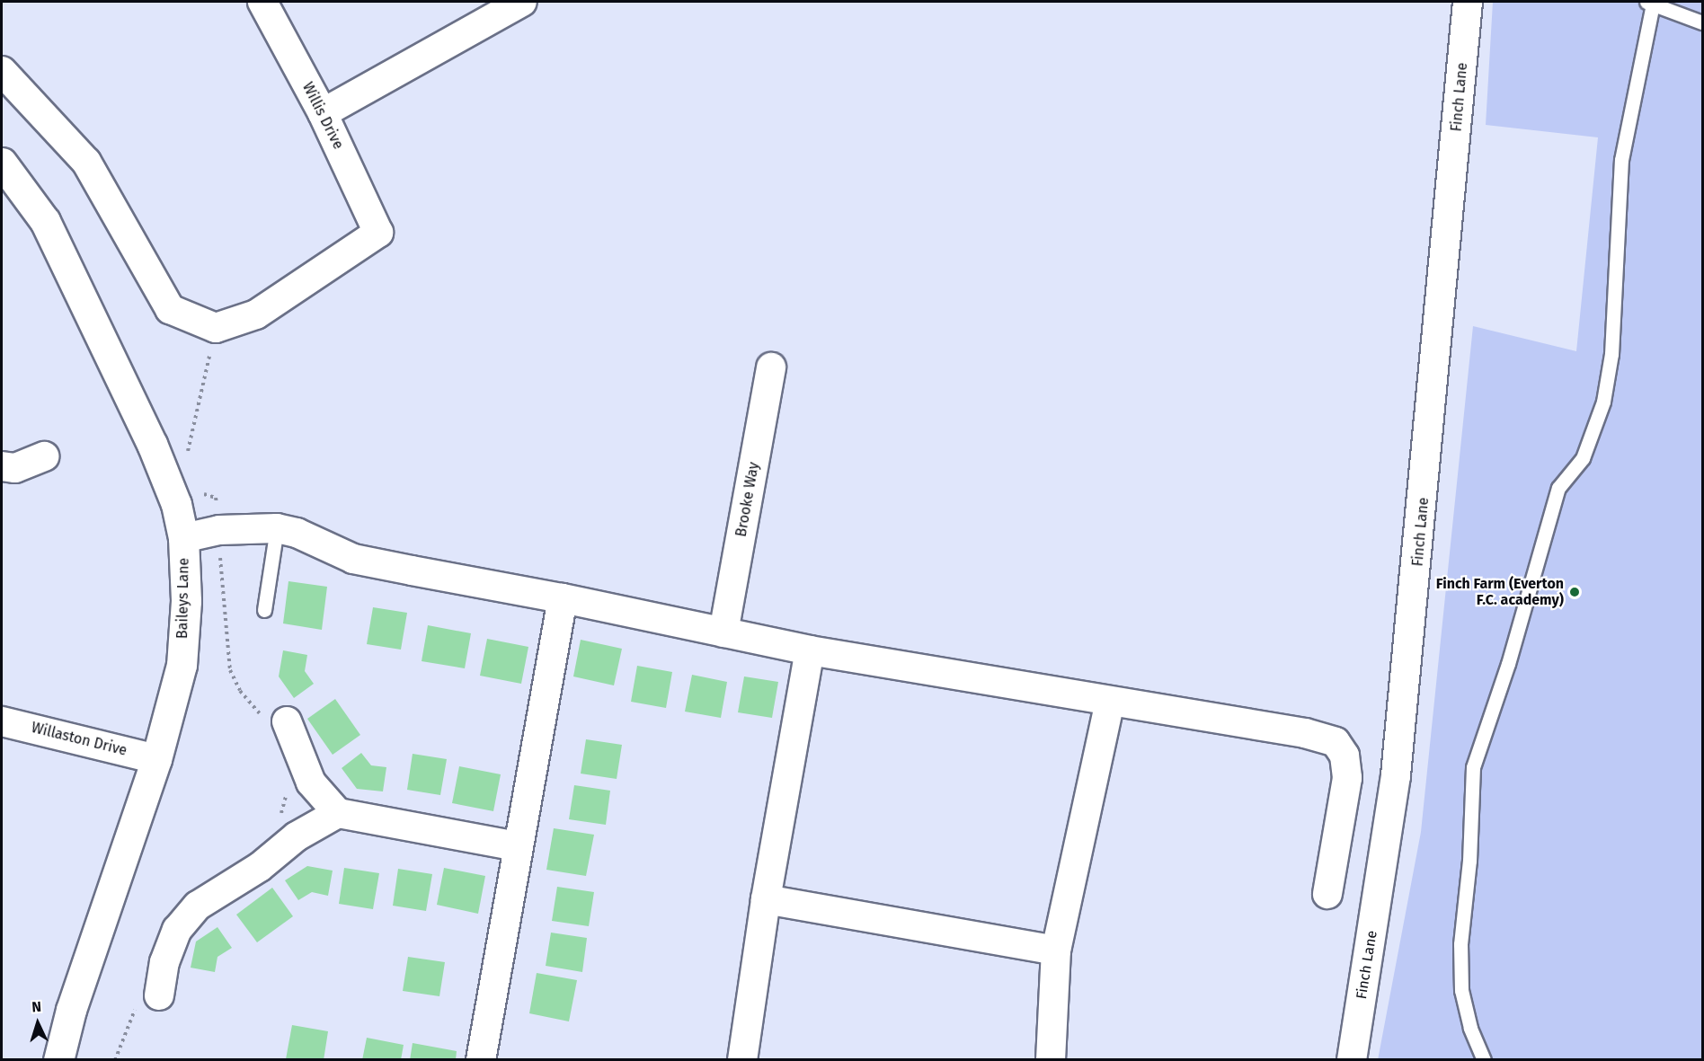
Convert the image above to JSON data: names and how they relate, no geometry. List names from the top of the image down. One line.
{"streets":{"street":["Finch Lane","Willis Drive","Brooke Way","Baileys Lane","Willaston Drive"]},"crossings":[["Baileys Lane","Willaston Drive"]],"places":["Finch Farm (Everton F.C. academy)"],"north":"top"}
